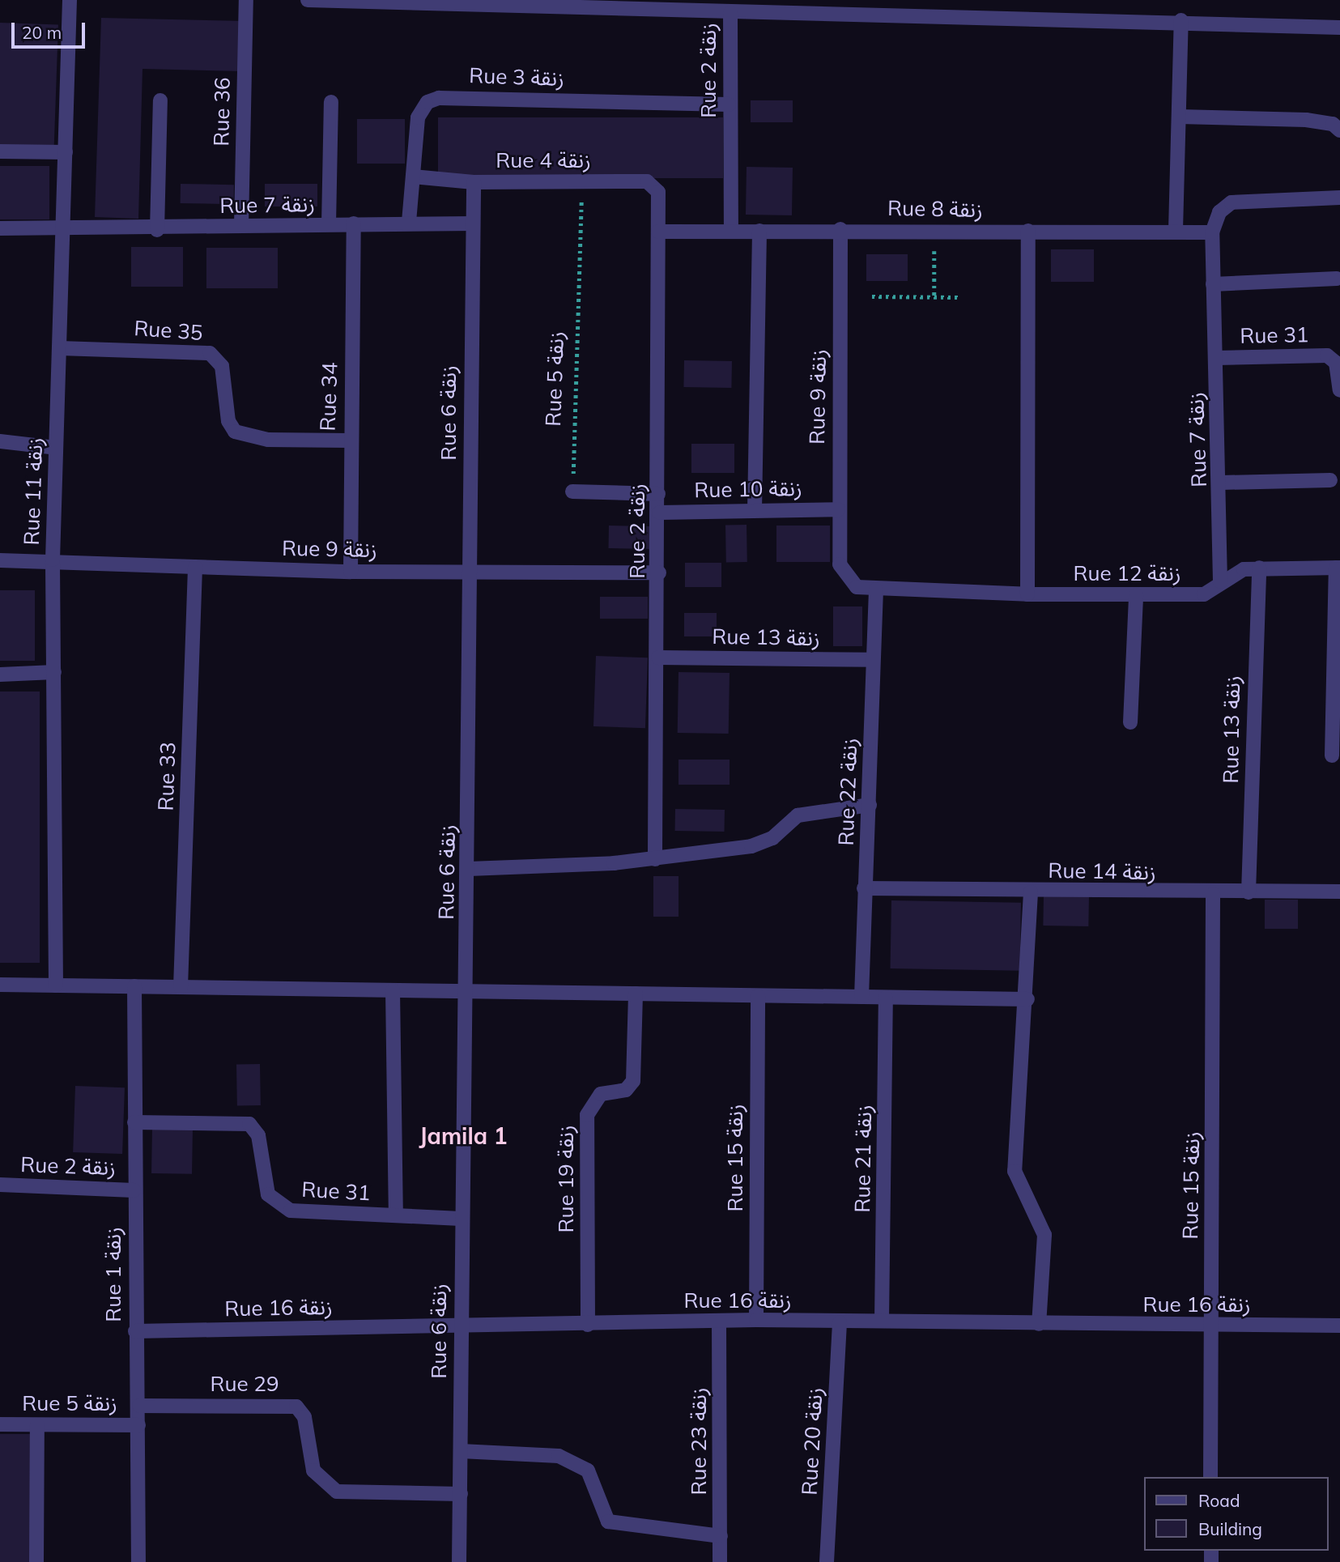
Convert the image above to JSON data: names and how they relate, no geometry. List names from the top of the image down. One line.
{"streets":{"street":["Rue 2 زنقة","Rue 3 زنقة","Rue 36","Rue 4 زنقة","Rue 7 زنقة","Rue 8 زنقة","Rue 35","Rue 31","Rue 5 زنقة","Rue 34","Rue 9 زنقة","Rue 6 زنقة","Rue 10 زنقة","Rue 11 زنقة","Rue 12 زنقة","Rue 13 زنقة","Rue 33","Rue 22 زنقة","Rue 14 زنقة","Rue 15 زنقة","Rue 21 زنقة","Rue 19 زنقة","Rue 1 زنقة","Rue 16 زنقة","Rue 29","Rue 23 زنقة","Rue 20 زنقة"]},"crossings":[["Rue 2 زنقة","Rue 3 زنقة"],["Rue 2 زنقة","Rue 4 زنقة"],["Rue 2 زنقة","Rue 8 زنقة"],["Rue 2 زنقة","Rue 9 زنقة"],["Rue 2 زنقة","Rue 10 زنقة"],["Rue 2 زنقة","Rue 13 زنقة"],["Rue 2 زنقة","Rue 1 زنقة"],["Rue 3 زنقة","Rue 4 زنقة"],["Rue 3 زنقة","Rue 7 زنقة"],["Rue 36","Rue 7 زنقة"],["Rue 4 زنقة","Rue 5 زنقة"],["Rue 4 زنقة","Rue 6 زنقة"],["Rue 7 زنقة","Rue 8 زنقة"],["Rue 7 زنقة","Rue 31"],["Rue 7 زنقة","Rue 34"],["Rue 7 زنقة","Rue 6 زنقة"],["Rue 7 زنقة","Rue 11 زنقة"],["Rue 7 زنقة","Rue 12 زنقة"],["Rue 8 زنقة","Rue 9 زنقة"],["Rue 35","Rue 34"],["Rue 35","Rue 11 زنقة"],["Rue 31","Rue 6 زنقة"],["Rue 31","Rue 1 زنقة"],["Rue 5 زنقة","Rue 1 زنقة"],["Rue 34","Rue 9 زنقة"],["Rue 9 زنقة","Rue 6 زنقة"],["Rue 9 زنقة","Rue 10 زنقة"],["Rue 9 زنقة","Rue 11 زنقة"],["Rue 9 زنقة","Rue 33"],["Rue 9 زنقة","Rue 22 زنقة"],["Rue 6 زنقة","Rue 16 زنقة"],["Rue 6 زنقة","Rue 29"],["Rue 13 زنقة","Rue 22 زنقة"],["Rue 13 زنقة","Rue 14 زنقة"],["Rue 22 زنقة","Rue 14 زنقة"],["Rue 14 زنقة","Rue 15 زنقة"],["Rue 15 زنقة","Rue 16 زنقة"],["Rue 21 زنقة","Rue 16 زنقة"],["Rue 19 زنقة","Rue 16 زنقة"],["Rue 1 زنقة","Rue 16 زنقة"],["Rue 1 زنقة","Rue 29"],["Rue 16 زنقة","Rue 23 زنقة"],["Rue 16 زنقة","Rue 20 زنقة"]],"districts":["Jamila 1"],"legend":["Road","Building"],"scale_bar":"20 m"}
